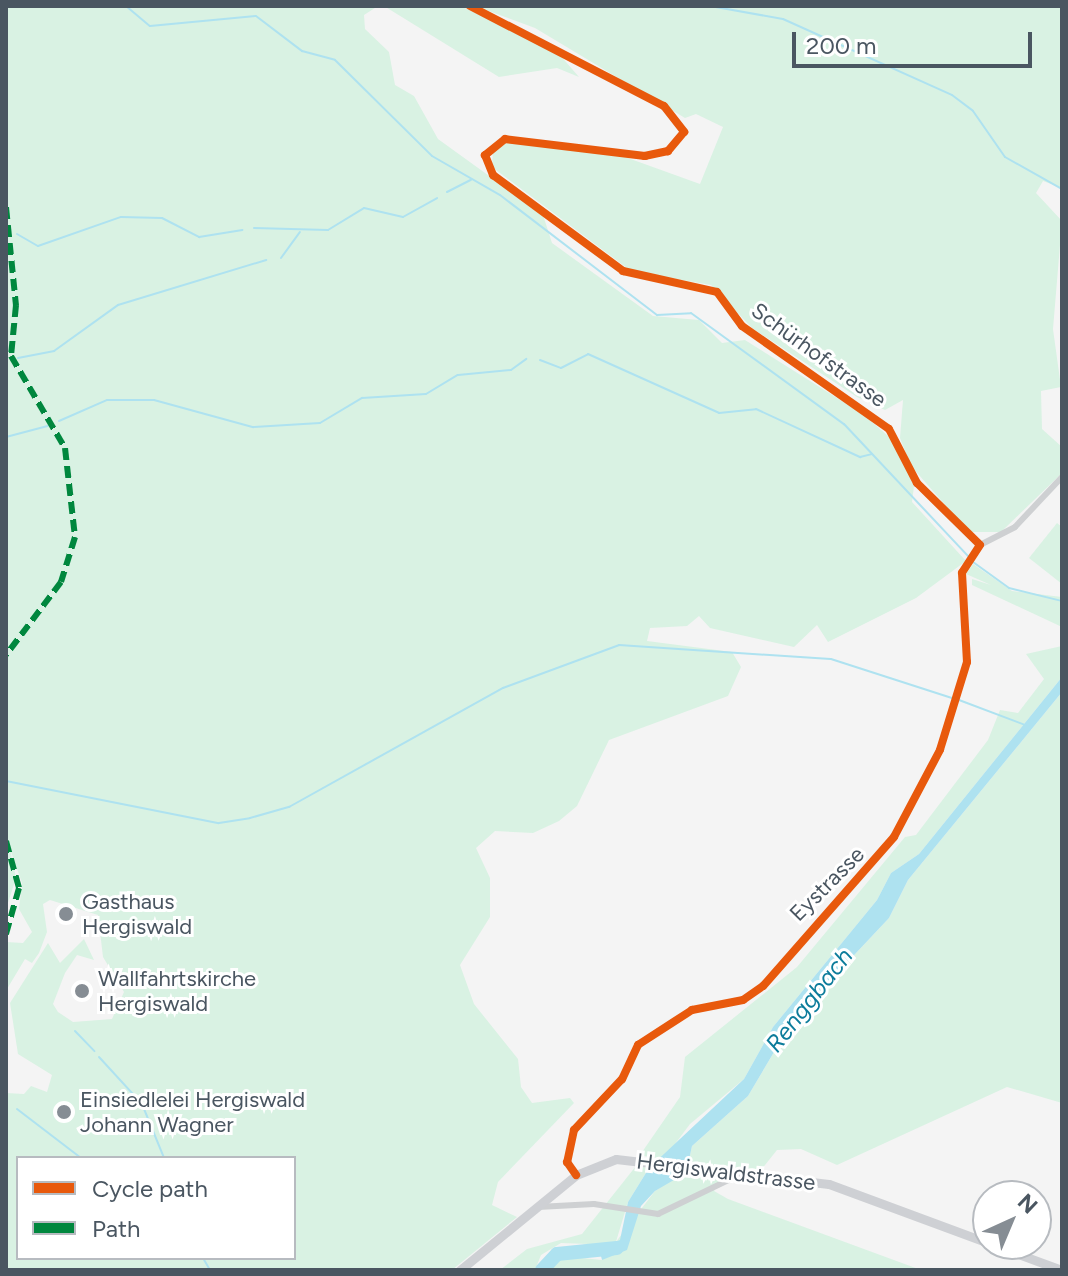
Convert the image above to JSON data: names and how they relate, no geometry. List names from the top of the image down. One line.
{"streets":{"street":["Schürhofstrasse","Eystrasse","Hergiswaldstrasse"]},"crossings":[["Schürhofstrasse","Eystrasse"],["Eystrasse","Hergiswaldstrasse"]],"water":["Renggbach"],"places":["Gasthaus Hergiswald","Wallfahrtskirche Hergiswald","Einsiedlelei Hergiswald Johann Wagner"],"legend":["Cycle path","Path"],"scale_bar":"200 m","north":"top right"}
